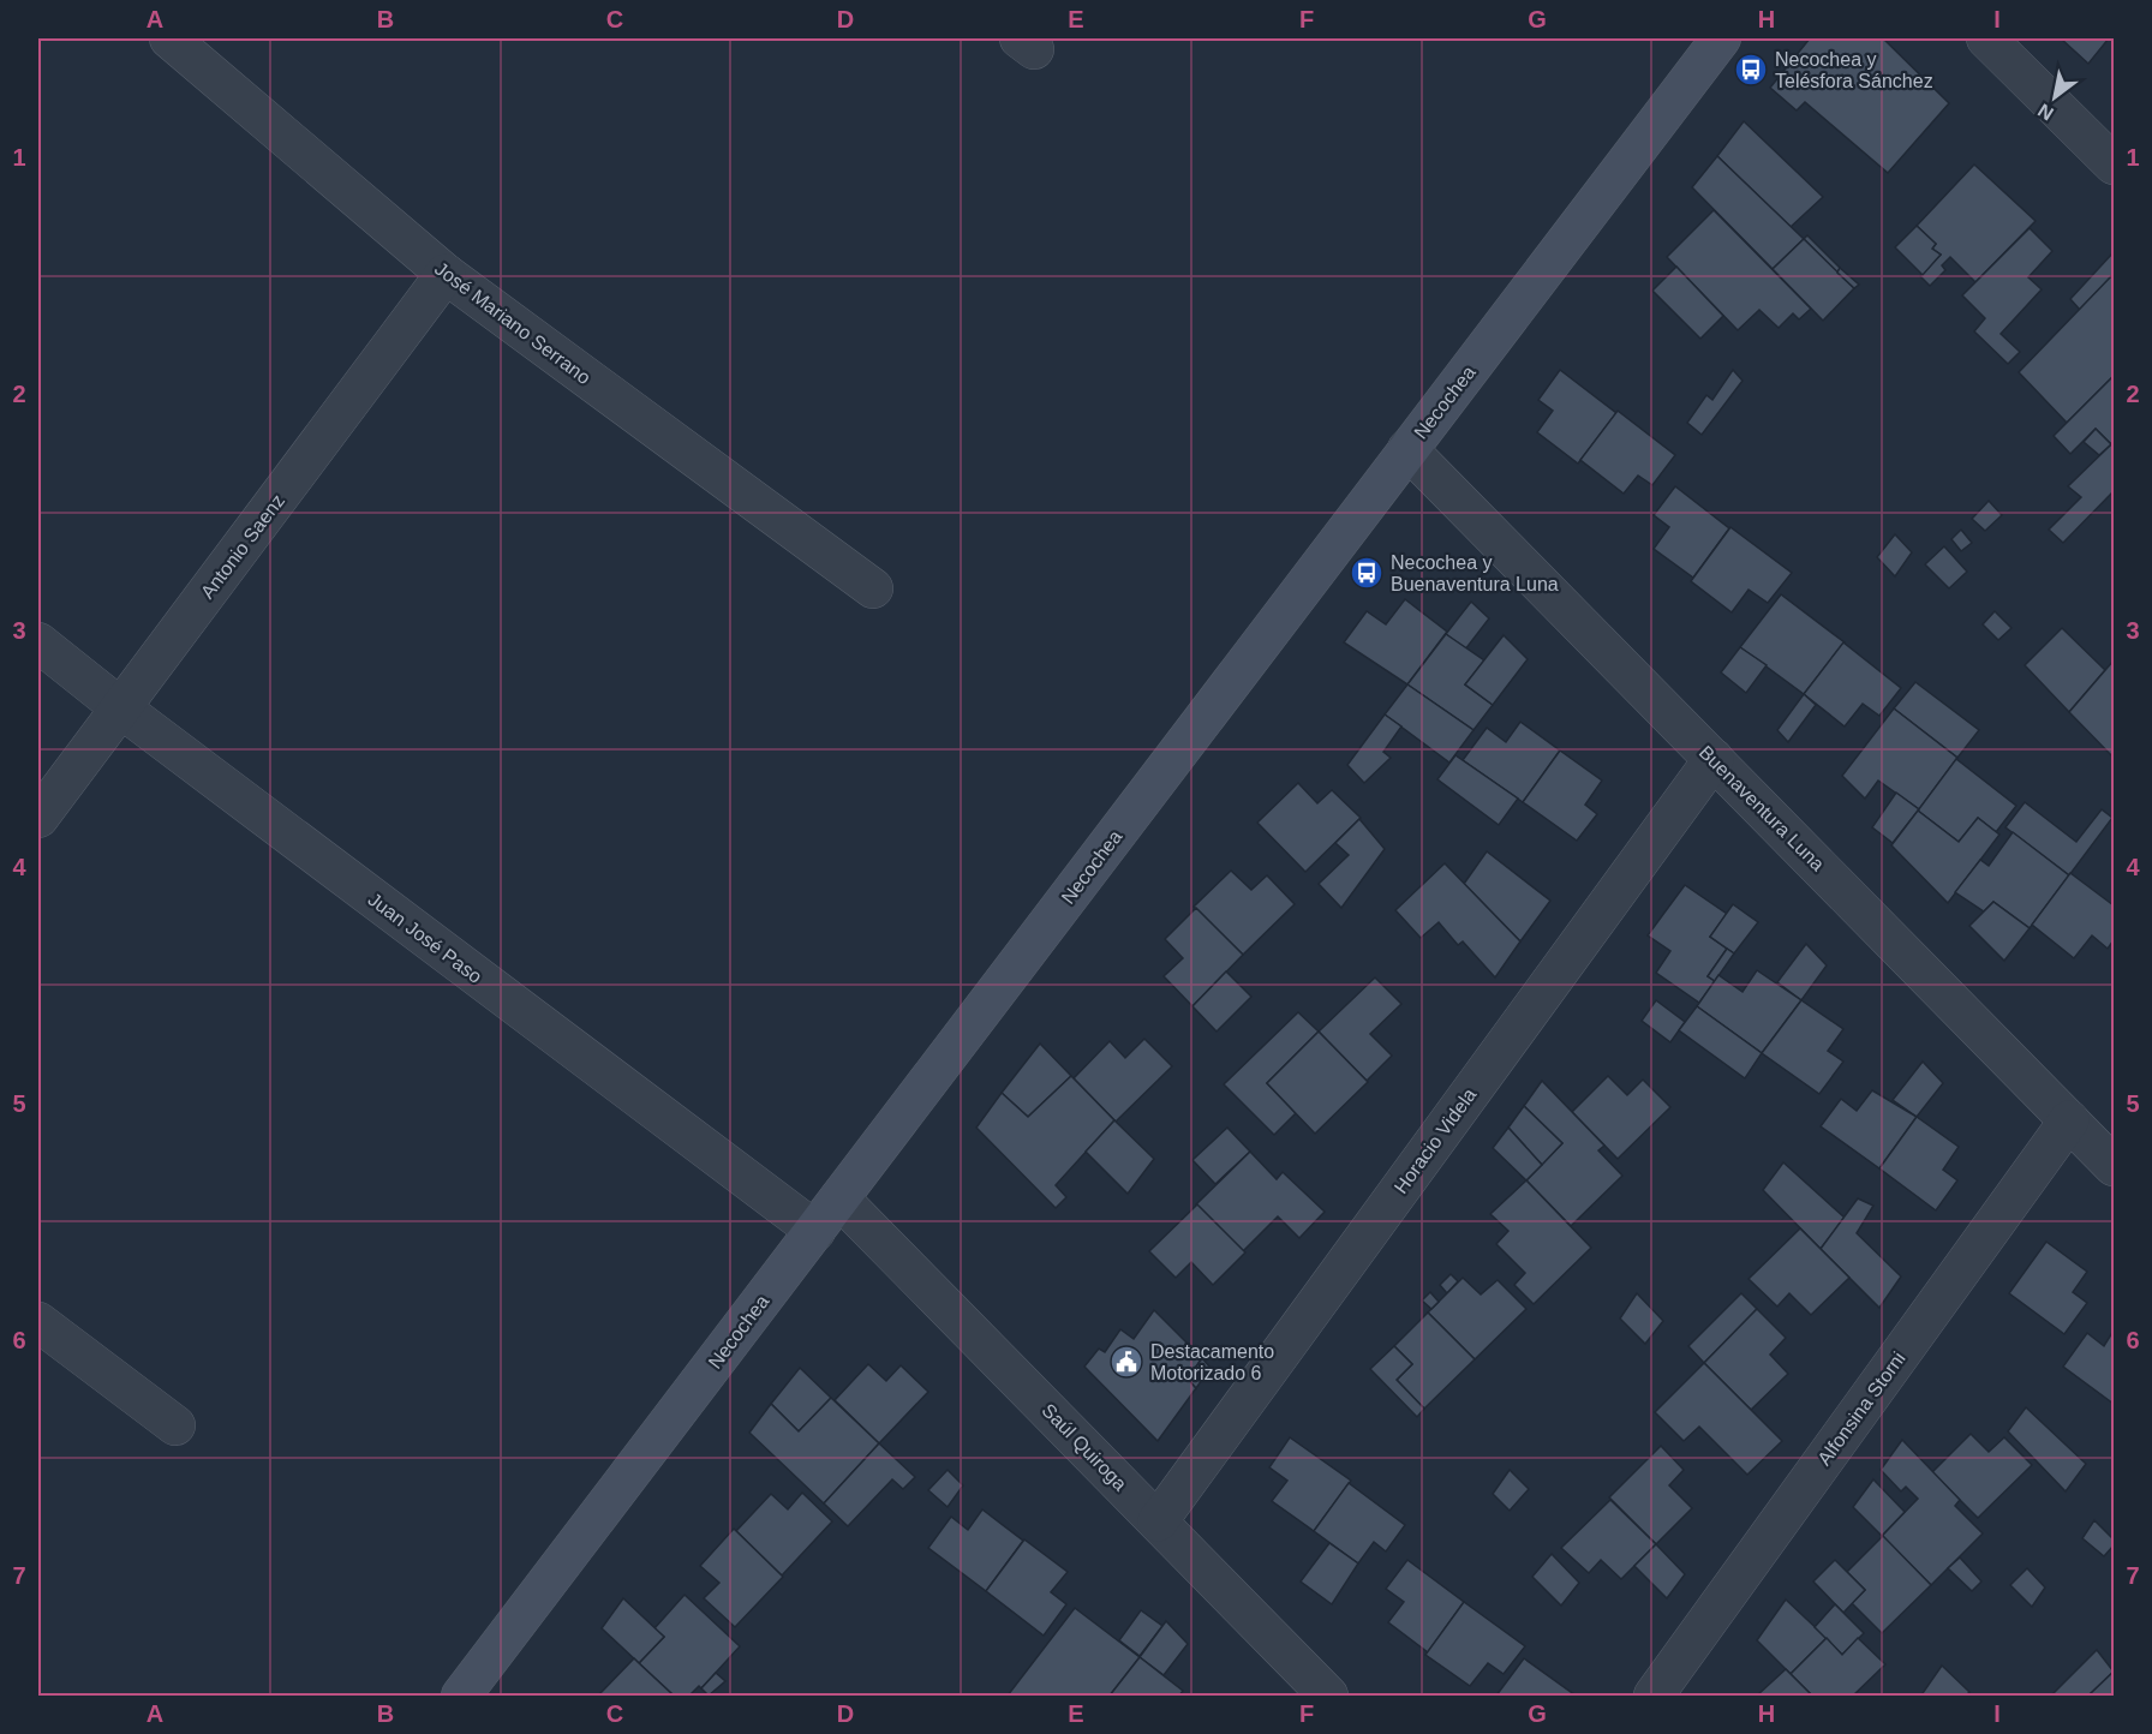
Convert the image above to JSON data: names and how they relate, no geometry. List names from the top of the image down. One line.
{"streets":{"main road":["Necochea"],"street":["José Mariano Serrano","Antonio Saenz","Buenaventura Luna","Juan José Paso","Horacio Videla","Alfonsina Storni","Saúl Quiroga"]},"crossings":[["José Mariano Serrano","Antonio Saenz"],["Necochea","Buenaventura Luna"],["Necochea","Juan José Paso"],["Necochea","Saúl Quiroga"],["Antonio Saenz","Juan José Paso"],["Buenaventura Luna","Horacio Videla"],["Buenaventura Luna","Alfonsina Storni"],["Horacio Videla","Saúl Quiroga"]],"places":{"bus stop":["Necochea y Telésfora Sánchez","Necochea y Buenaventura Luna"],"public building":["Destacamento Motorizado 6"]},"north":"bottom left","grid":{"columns":["A","B","C","D","E","F","G","H","I"],"rows":["1","2","3","4","5","6","7"]}}
